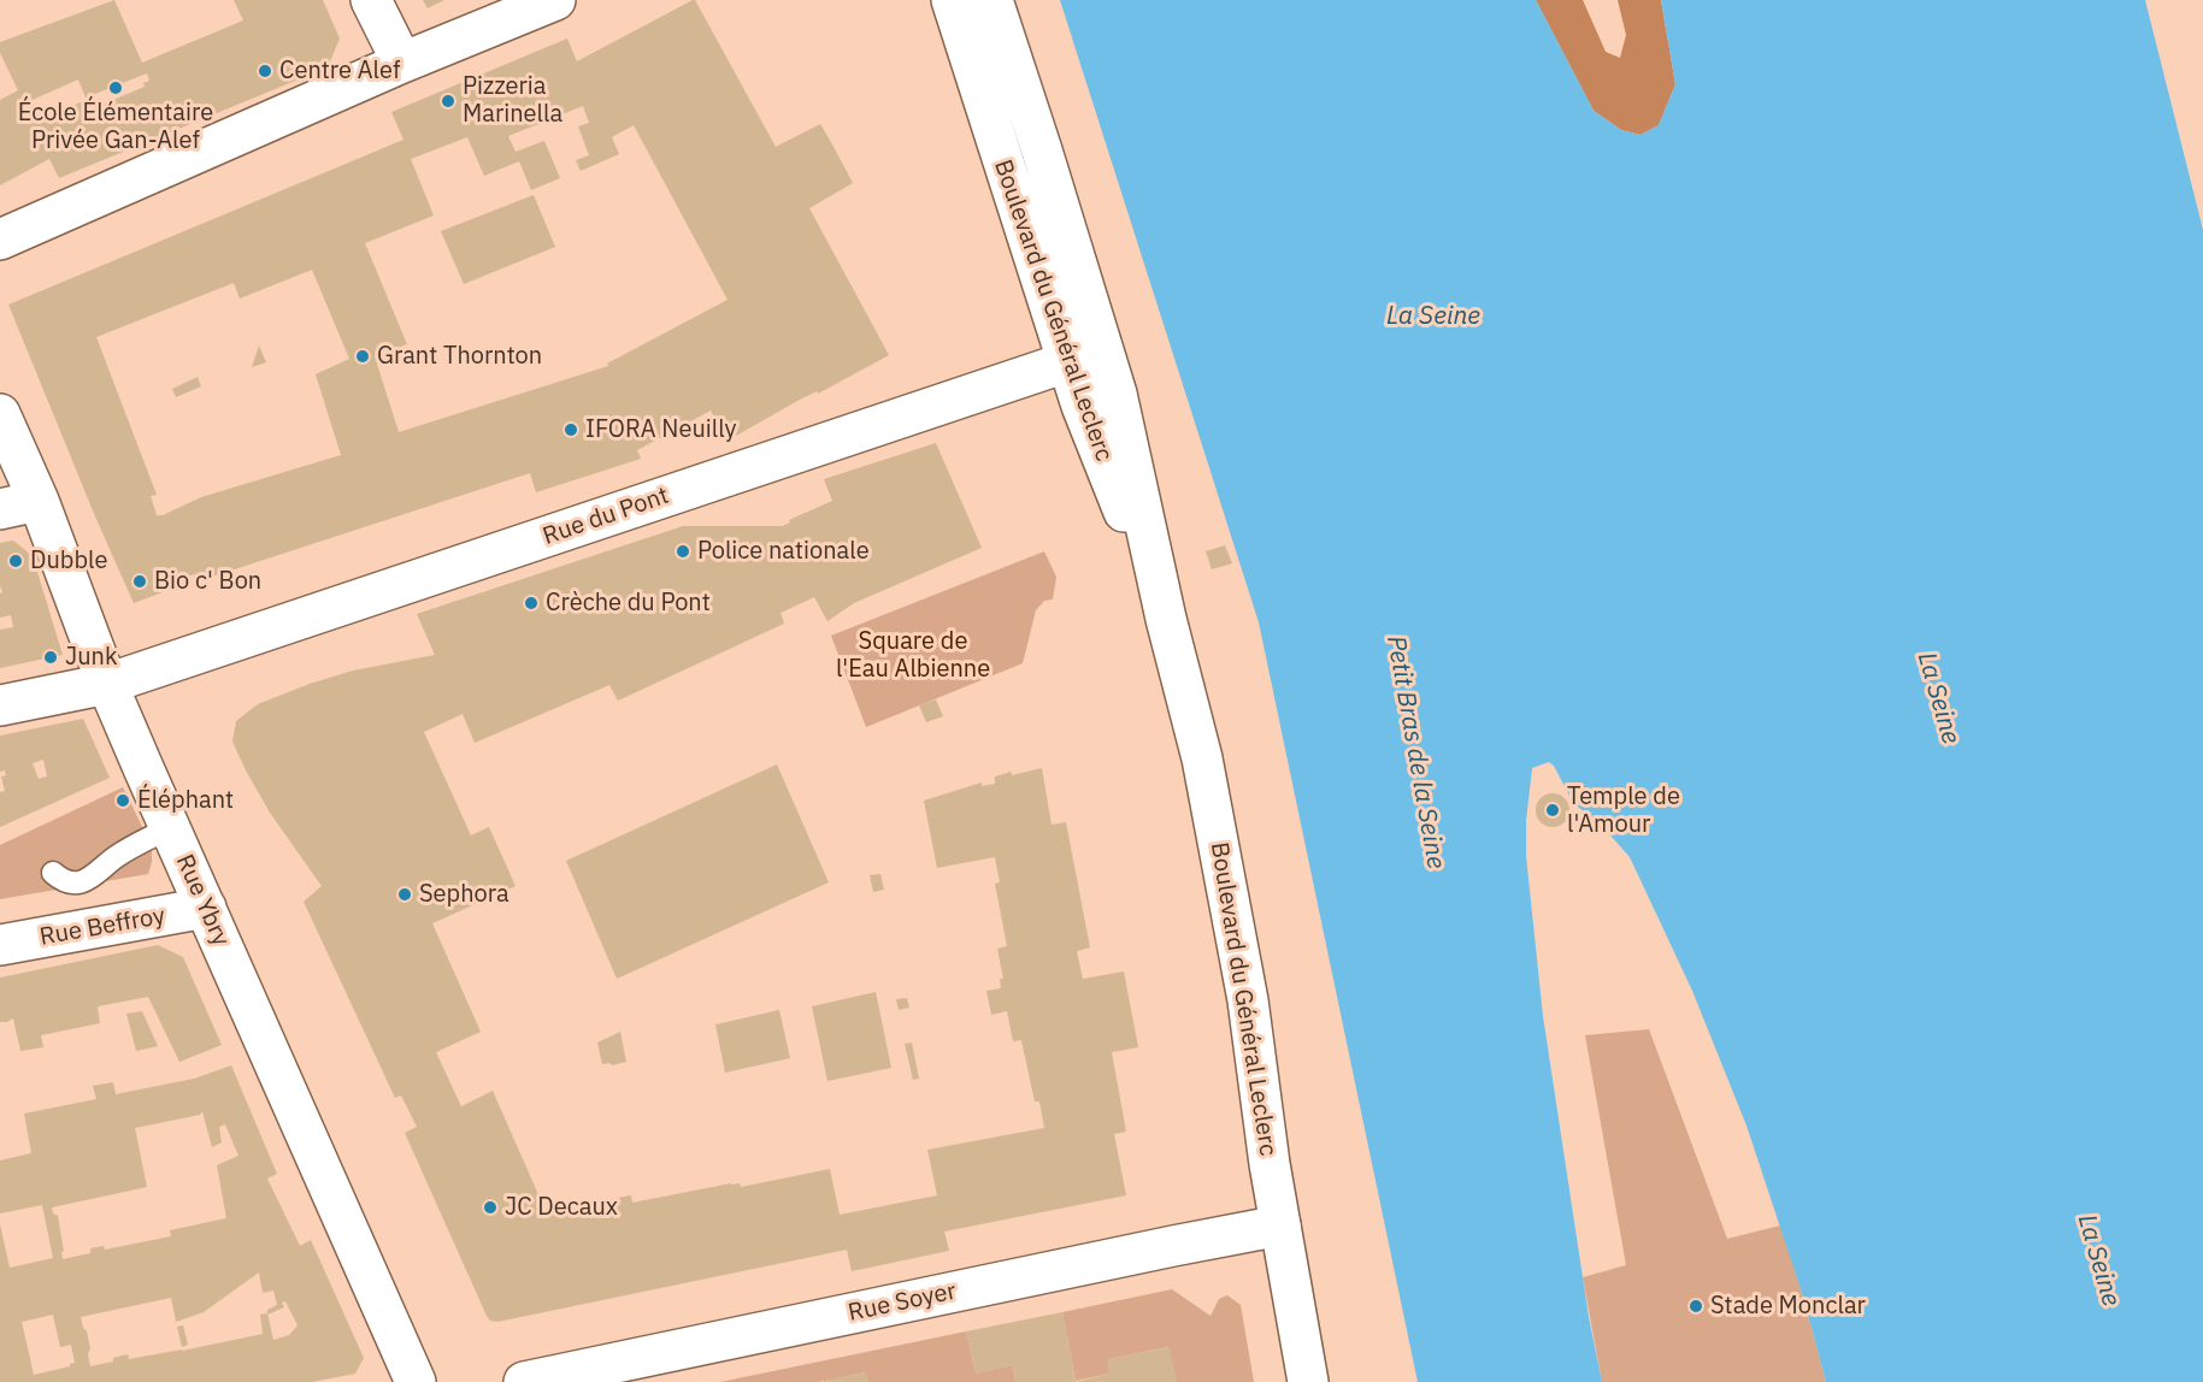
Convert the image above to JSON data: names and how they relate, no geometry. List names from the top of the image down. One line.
{"streets":{"street":["Boulevard du Général Leclerc","Rue du Pont","Rue Ybry","Rue Beffroy","Rue Soyer"]},"crossings":[["Boulevard du Général Leclerc","Rue du Pont"],["Boulevard du Général Leclerc","Rue Soyer"],["Rue du Pont","Rue Ybry"],["Rue Ybry","Rue Beffroy"]],"water":["La Seine","Petit Bras de la Seine"],"parks":["Square de l'Eau Albienne"],"places":["Centre Alef","École Élémentaire Privée Gan-Alef","Pizzeria Marinella","Grant Thornton","IFORA Neuilly","Police nationale","Dubble","Bio c' Bon","Crèche du Pont","Junk","Éléphant","Temple de l'Amour","Sephora","JC Decaux","Stade Monclar"]}
